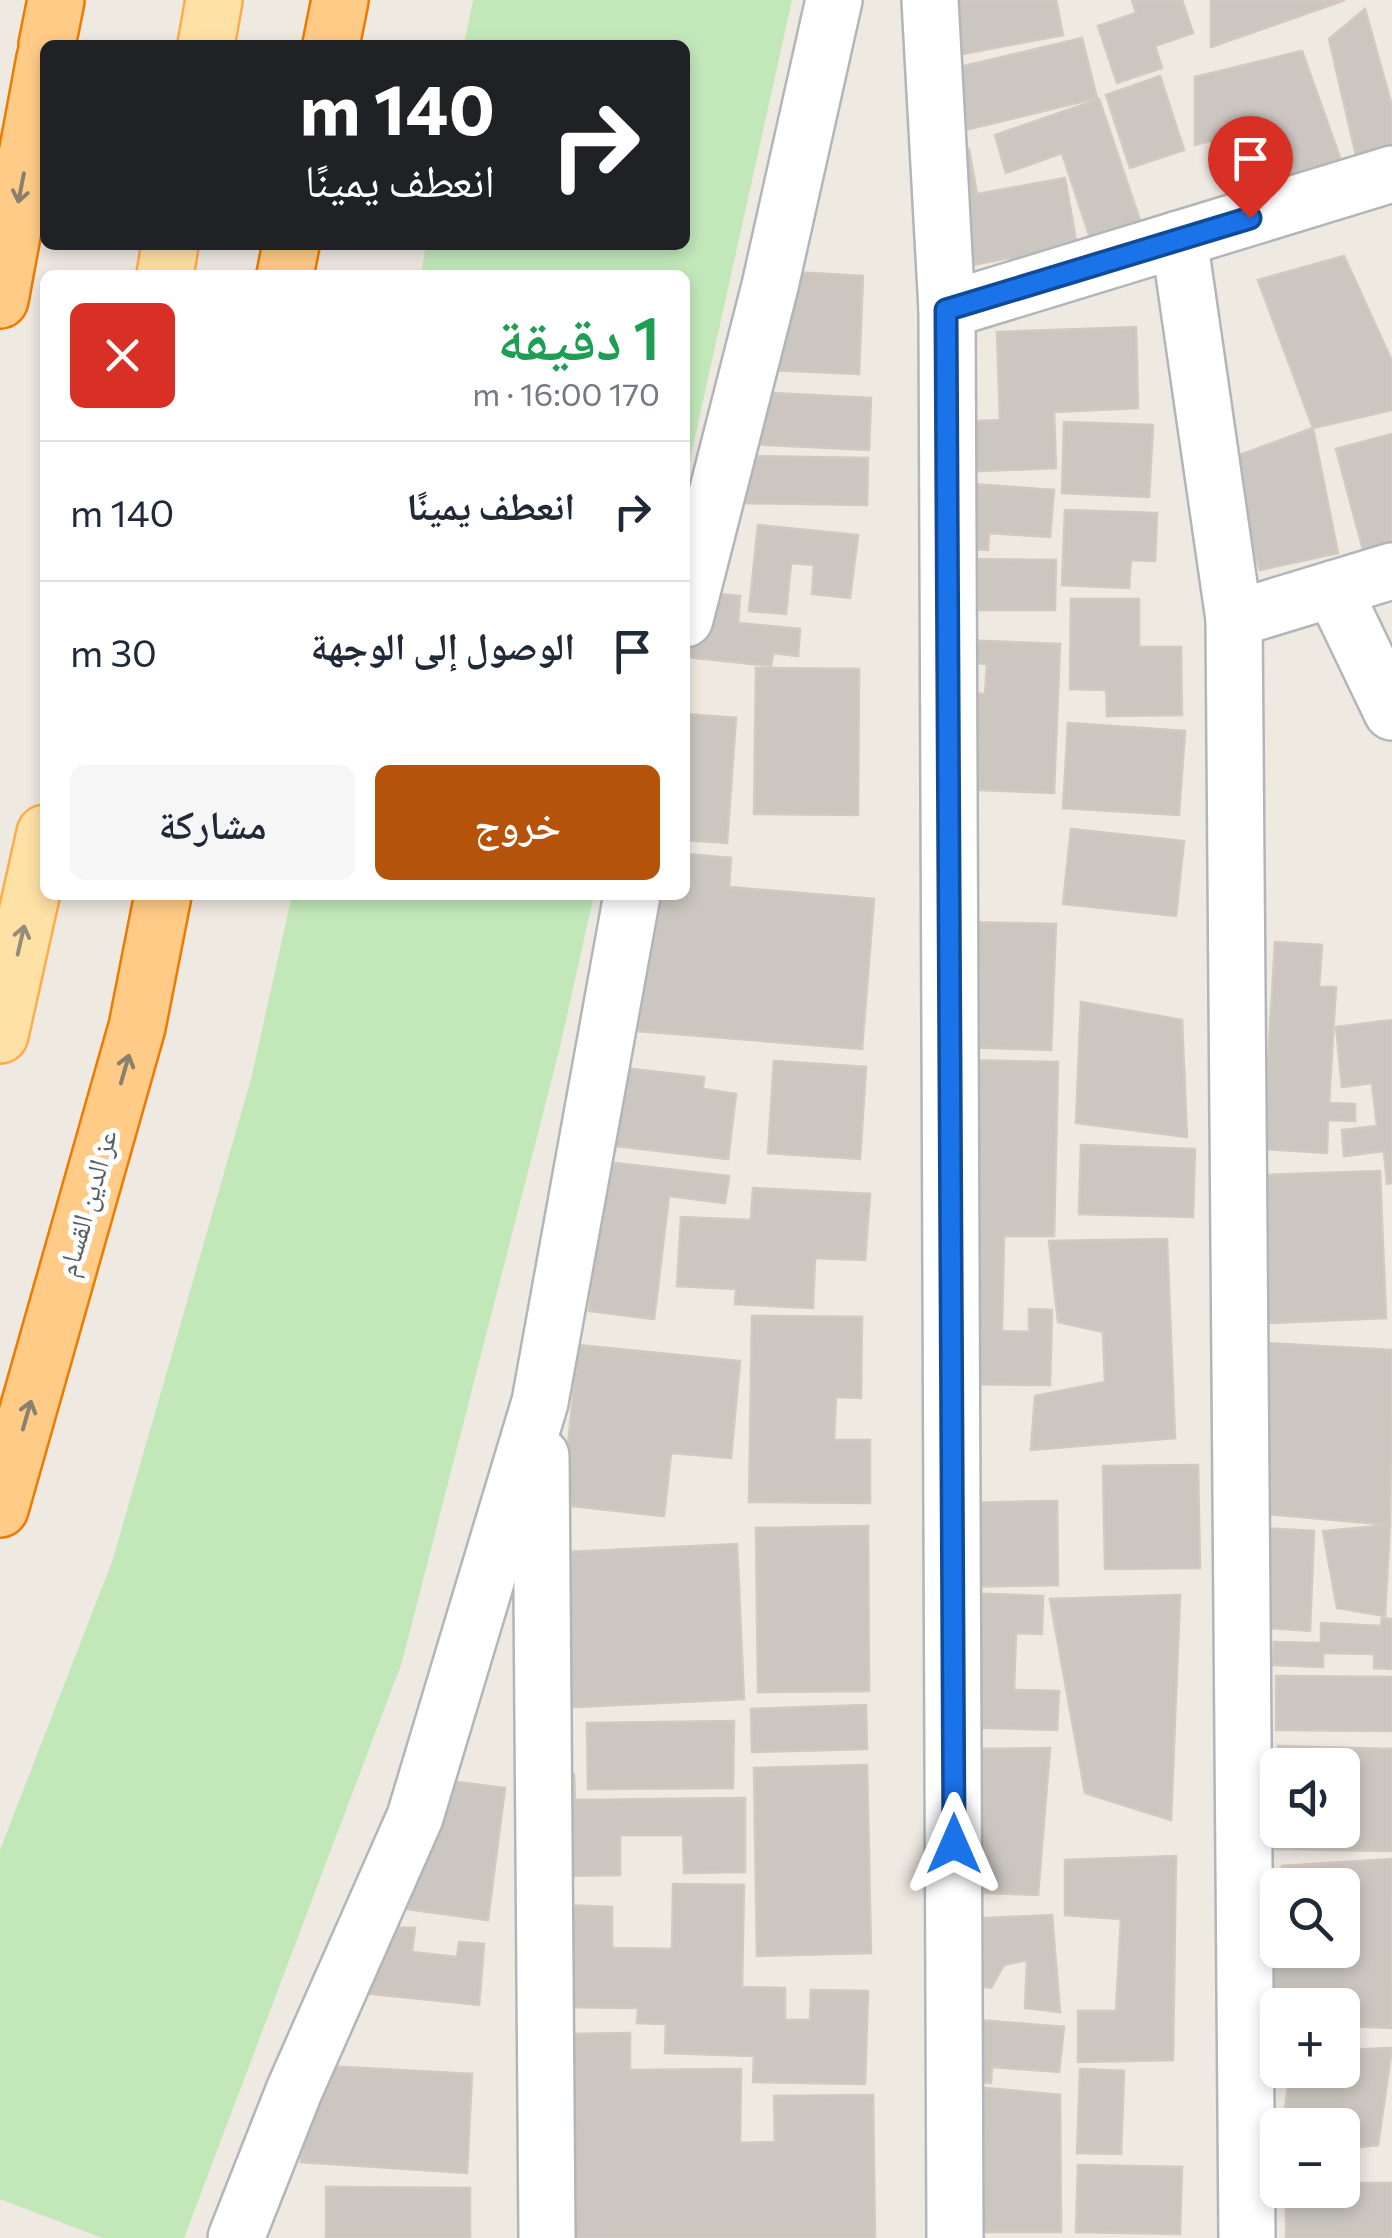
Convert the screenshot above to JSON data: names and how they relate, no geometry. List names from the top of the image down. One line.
{"streets":{"highway":["عز الدين القسام"]},"one_way":["عز الدين القسام"],"page":{"turn":["140 m","انعطف يمينًا"],"heading":["1 دقيقة","170 m · 16:00"],"list":[{"name":"انعطف يمينًا","value":"140 m"},{"name":"الوصول إلى الوجهة","value":"30 m"}],"buttons":["خروج","مشاركة"],"map_buttons":["+","−"]}}
